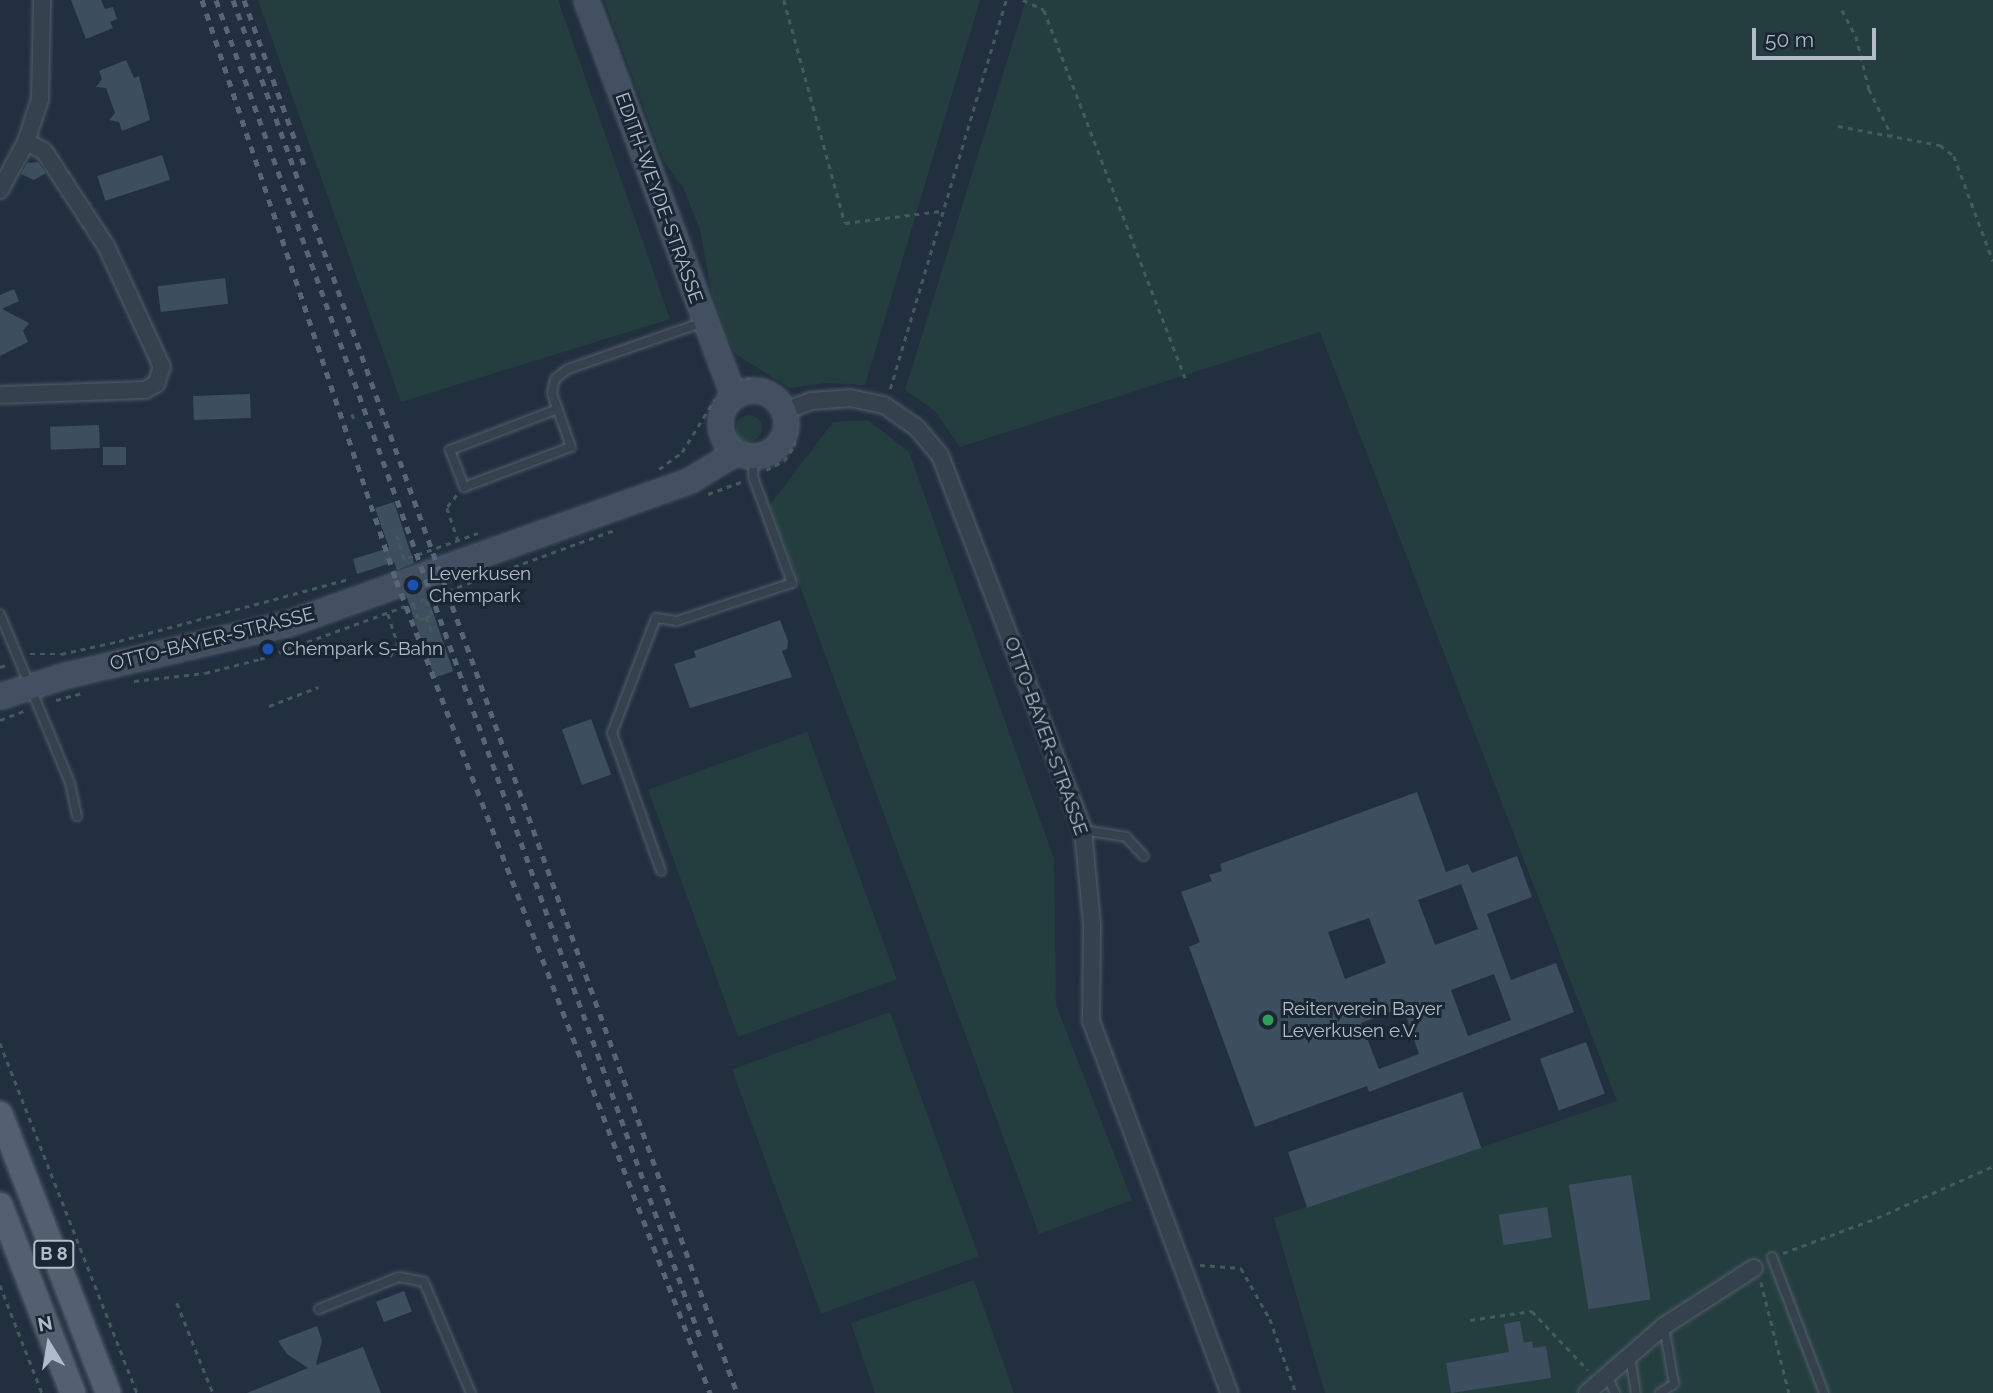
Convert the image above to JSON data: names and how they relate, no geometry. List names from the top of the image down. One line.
{"streets":{"main road":["B 8"],"street":["EDITH-WEYDE-STRASSE","OTTO-BAYER-STRASSE"]},"crossings":[["EDITH-WEYDE-STRASSE","OTTO-BAYER-STRASSE"]],"places":["Leverkusen Chempark","Chempark S-Bahn","Reiterverein Bayer Leverkusen e.V."],"scale_bar":"50 m","north":"top"}
